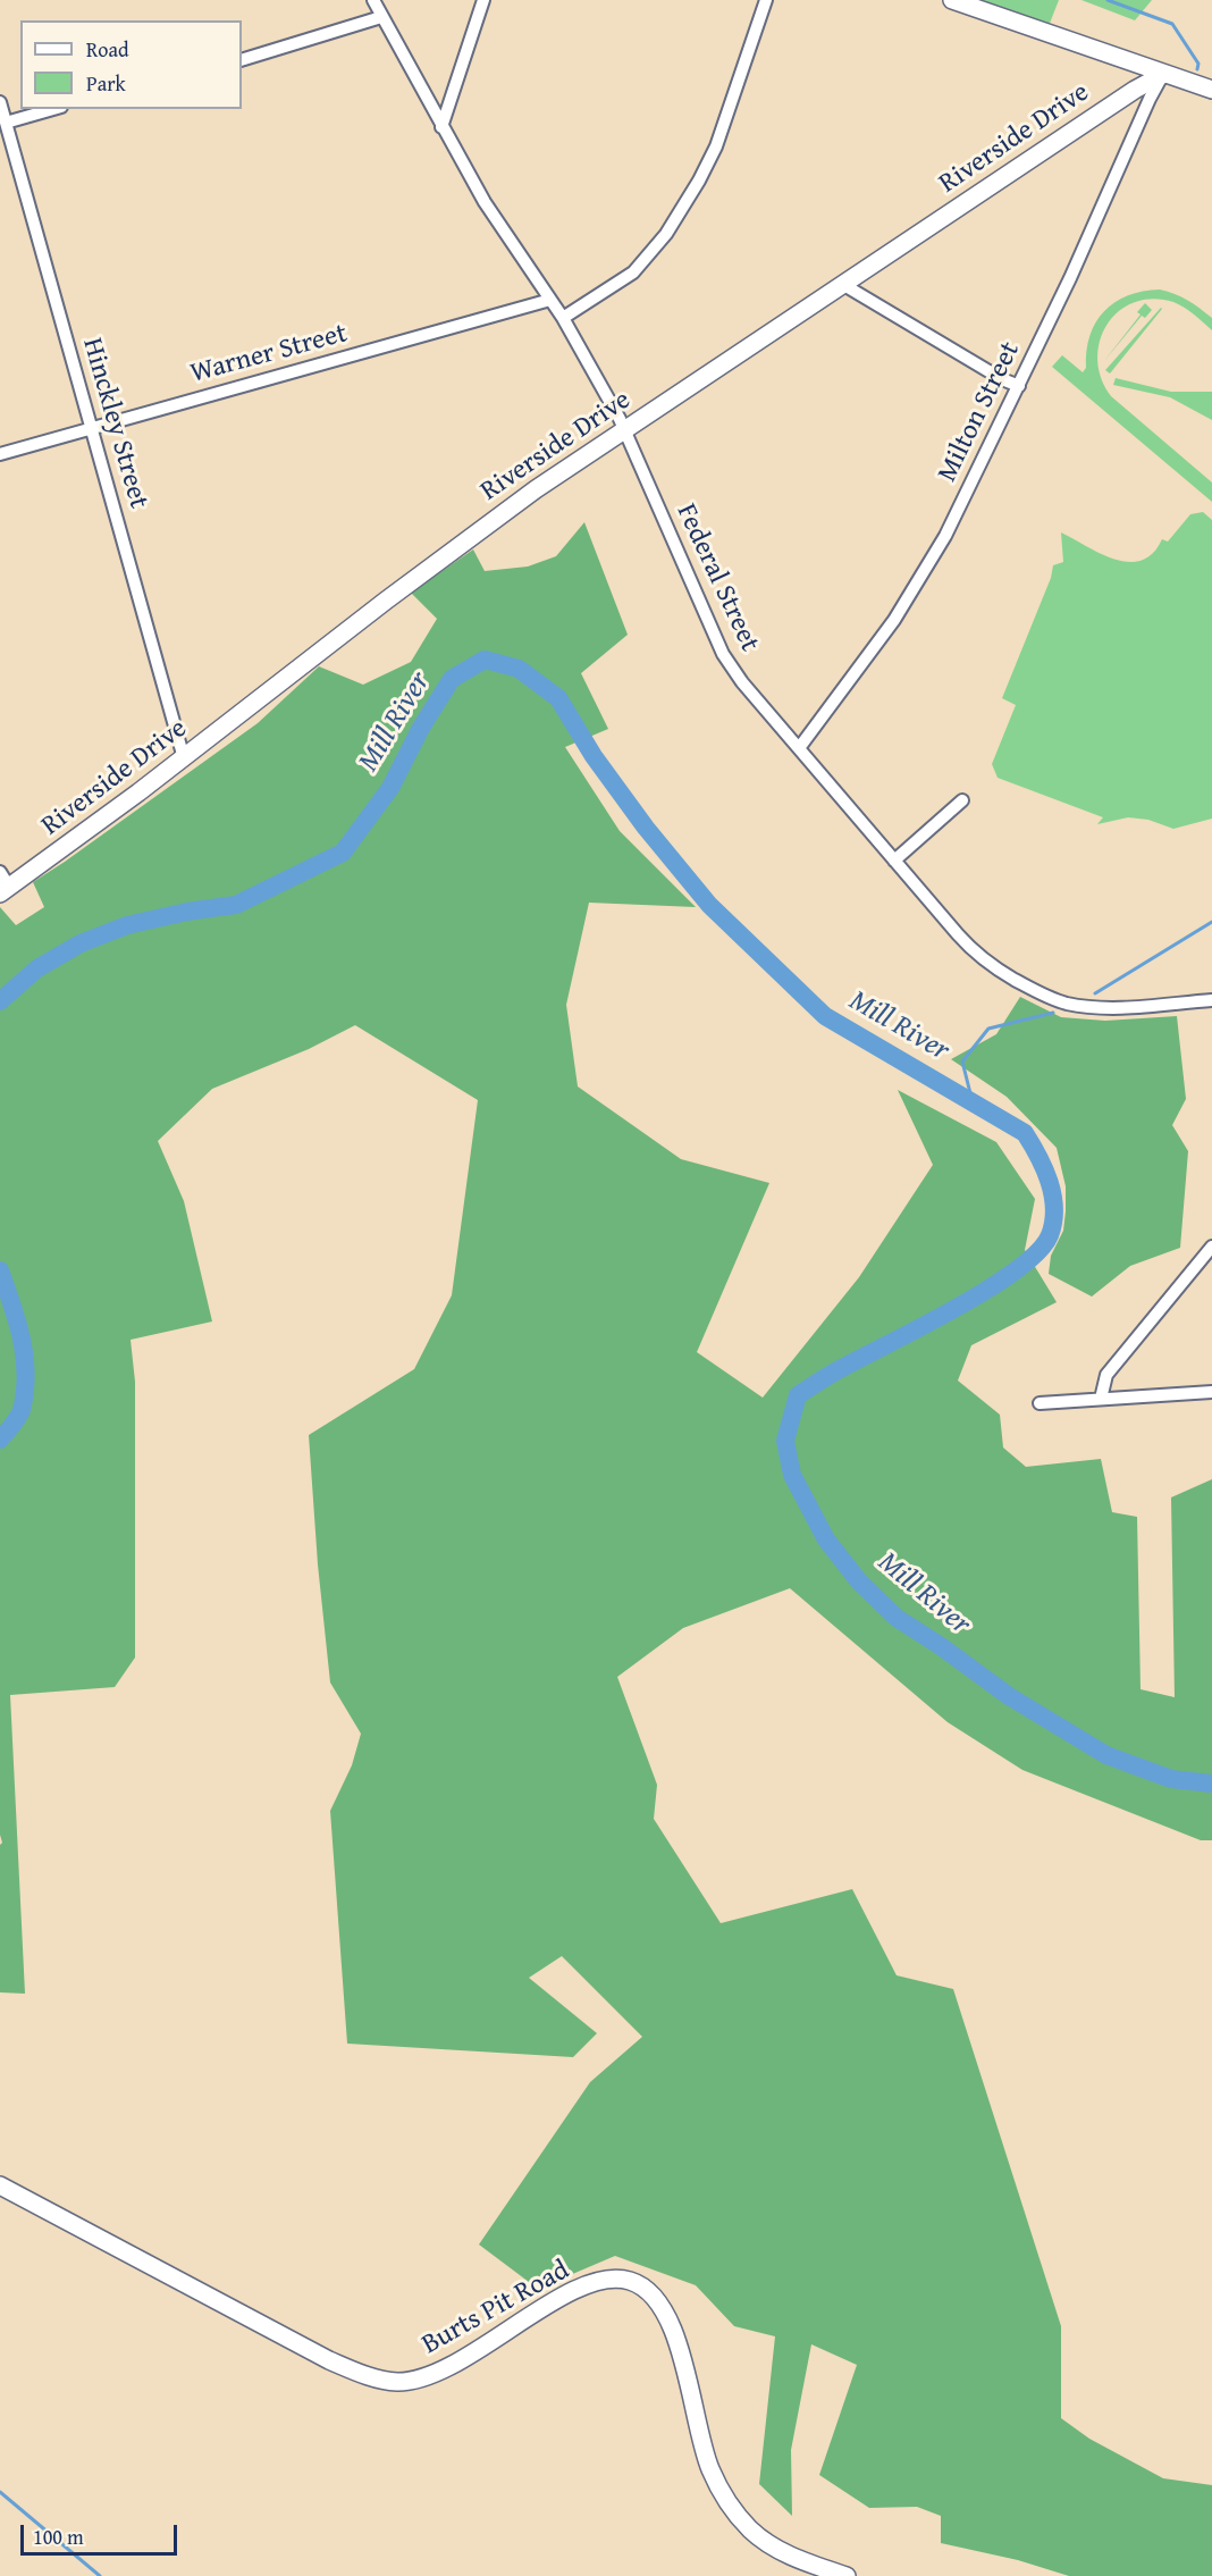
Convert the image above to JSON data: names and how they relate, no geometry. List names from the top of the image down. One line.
{"streets":{"street":["Riverside Drive","Warner Street","Milton Street","Hinckley Street","Federal Street","Burts Pit Road"]},"crossings":[["Riverside Drive","Milton Street"],["Riverside Drive","Hinckley Street"],["Riverside Drive","Federal Street"],["Warner Street","Hinckley Street"],["Warner Street","Federal Street"],["Milton Street","Federal Street"]],"water":["Mill River"],"legend":["Road","Park"],"scale_bar":"100 m"}
